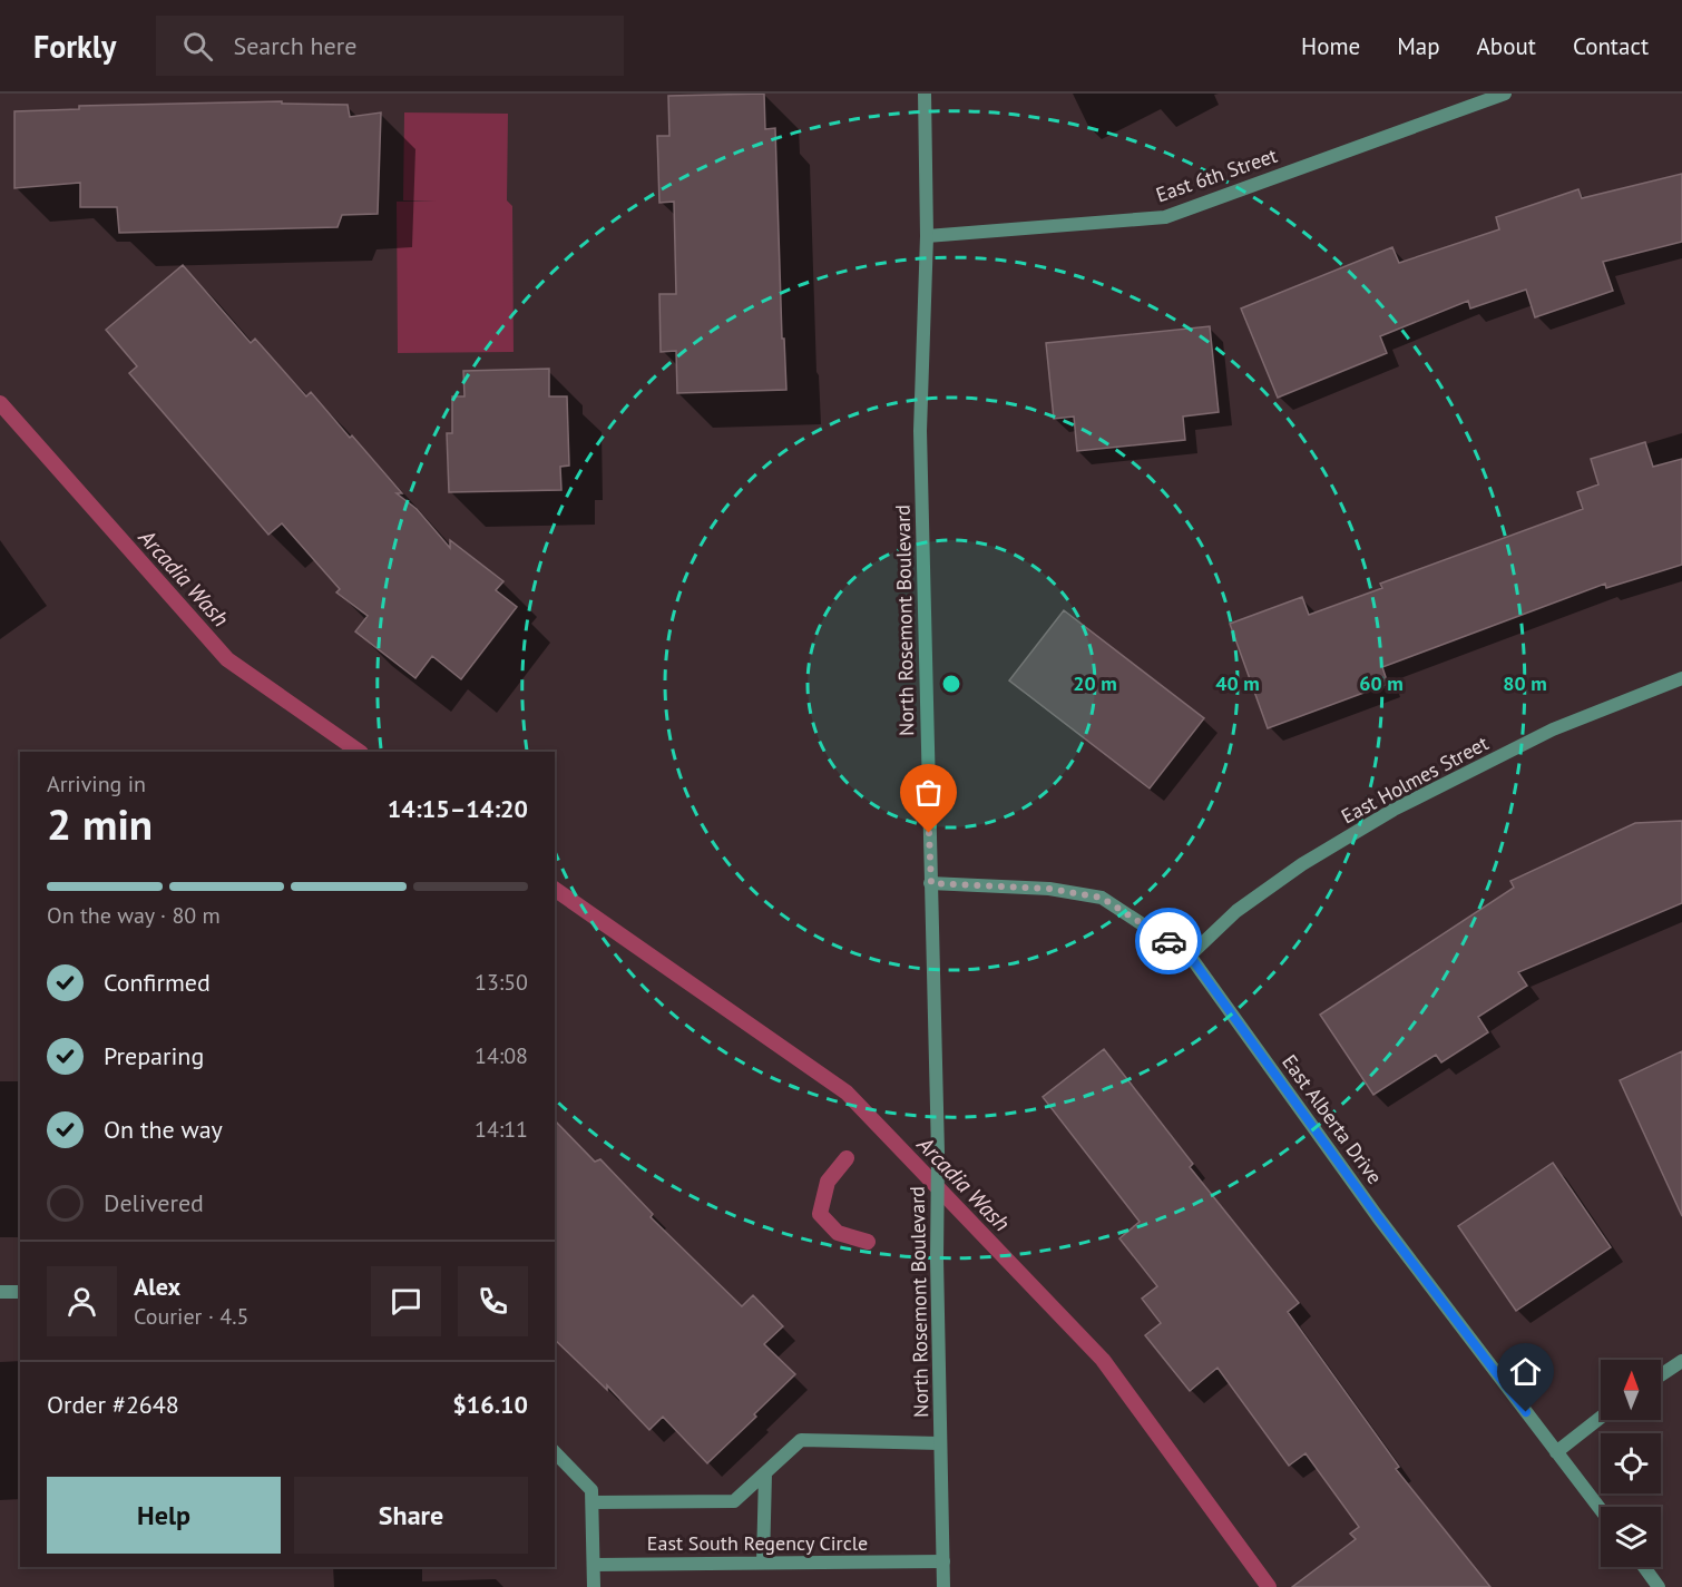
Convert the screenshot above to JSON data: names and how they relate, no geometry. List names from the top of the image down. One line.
{"streets":{"street":["East 6th Street","North Rosemont Boulevard","East Holmes Street","East Alberta Drive","East South Regency Circle"]},"crossings":[["East 6th Street","North Rosemont Boulevard"],["North Rosemont Boulevard","East Alberta Drive"],["North Rosemont Boulevard","East South Regency Circle"],["East Holmes Street","East Alberta Drive"]],"water":["Arcadia Wash"],"north":"top","page":{"header":"Forkly","search":"Search here","nav":["Home","Map","About","Contact"],"heading":["2 min","Arriving in","14:15–14:20"],"panel":["Alex","Courier · 4.5","Order #2648","$16.10"],"bar":"On the way · 80 m","list":[["Confirmed","13:50"],["Preparing","14:08"],["On the way","14:11"],"Delivered"],"buttons":["Help","Share"]},"rings":["20 m","40 m","60 m","80 m"]}
